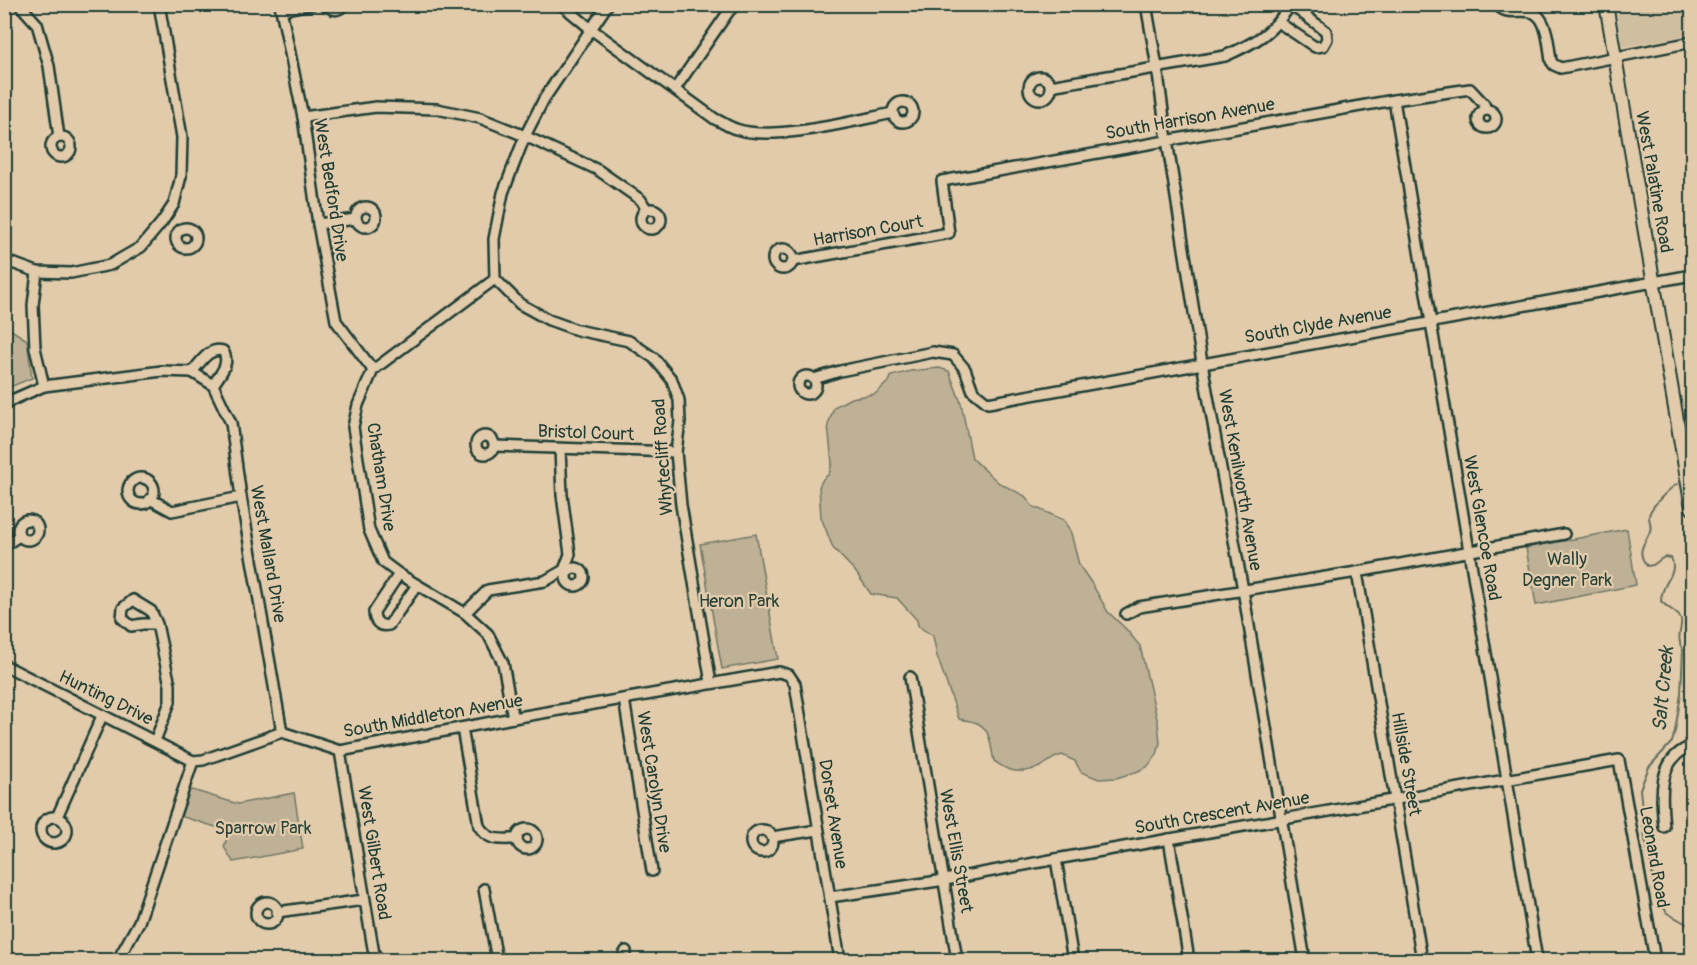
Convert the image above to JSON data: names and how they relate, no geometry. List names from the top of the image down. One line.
{"streets":{"main road":["West Palatine Road"],"street":["South Harrison Avenue","West Bedford Drive","Harrison Court","South Clyde Avenue","Bristol Court","Whytecliff Road","Chatham Drive","West Kenilworth Avenue","West Glencoe Road","West Mallard Drive","Hunting Drive","South Middleton Avenue","Hillside Street","West Carolyn Drive","South Crescent Avenue","Dorset Avenue","West Ellis Street","West Gilbert Road","Leonard Road"]},"crossings":[["South Harrison Avenue","Harrison Court"],["South Harrison Avenue","West Kenilworth Avenue"],["South Harrison Avenue","West Glencoe Road"],["West Palatine Road","South Clyde Avenue"],["West Bedford Drive","Chatham Drive"],["South Clyde Avenue","West Kenilworth Avenue"],["South Clyde Avenue","West Glencoe Road"],["Bristol Court","Whytecliff Road"],["Whytecliff Road","South Middleton Avenue"],["Chatham Drive","South Middleton Avenue"],["West Kenilworth Avenue","South Crescent Avenue"],["West Glencoe Road","South Crescent Avenue"],["West Mallard Drive","South Middleton Avenue"],["South Middleton Avenue","West Carolyn Drive"],["South Middleton Avenue","Dorset Avenue"],["South Middleton Avenue","West Gilbert Road"],["Hillside Street","South Crescent Avenue"],["South Crescent Avenue","Dorset Avenue"],["South Crescent Avenue","West Ellis Street"],["South Crescent Avenue","Leonard Road"]],"water":["Salt Creek"],"parks":["Wally Degner Park","Heron Park","Sparrow Park"]}
